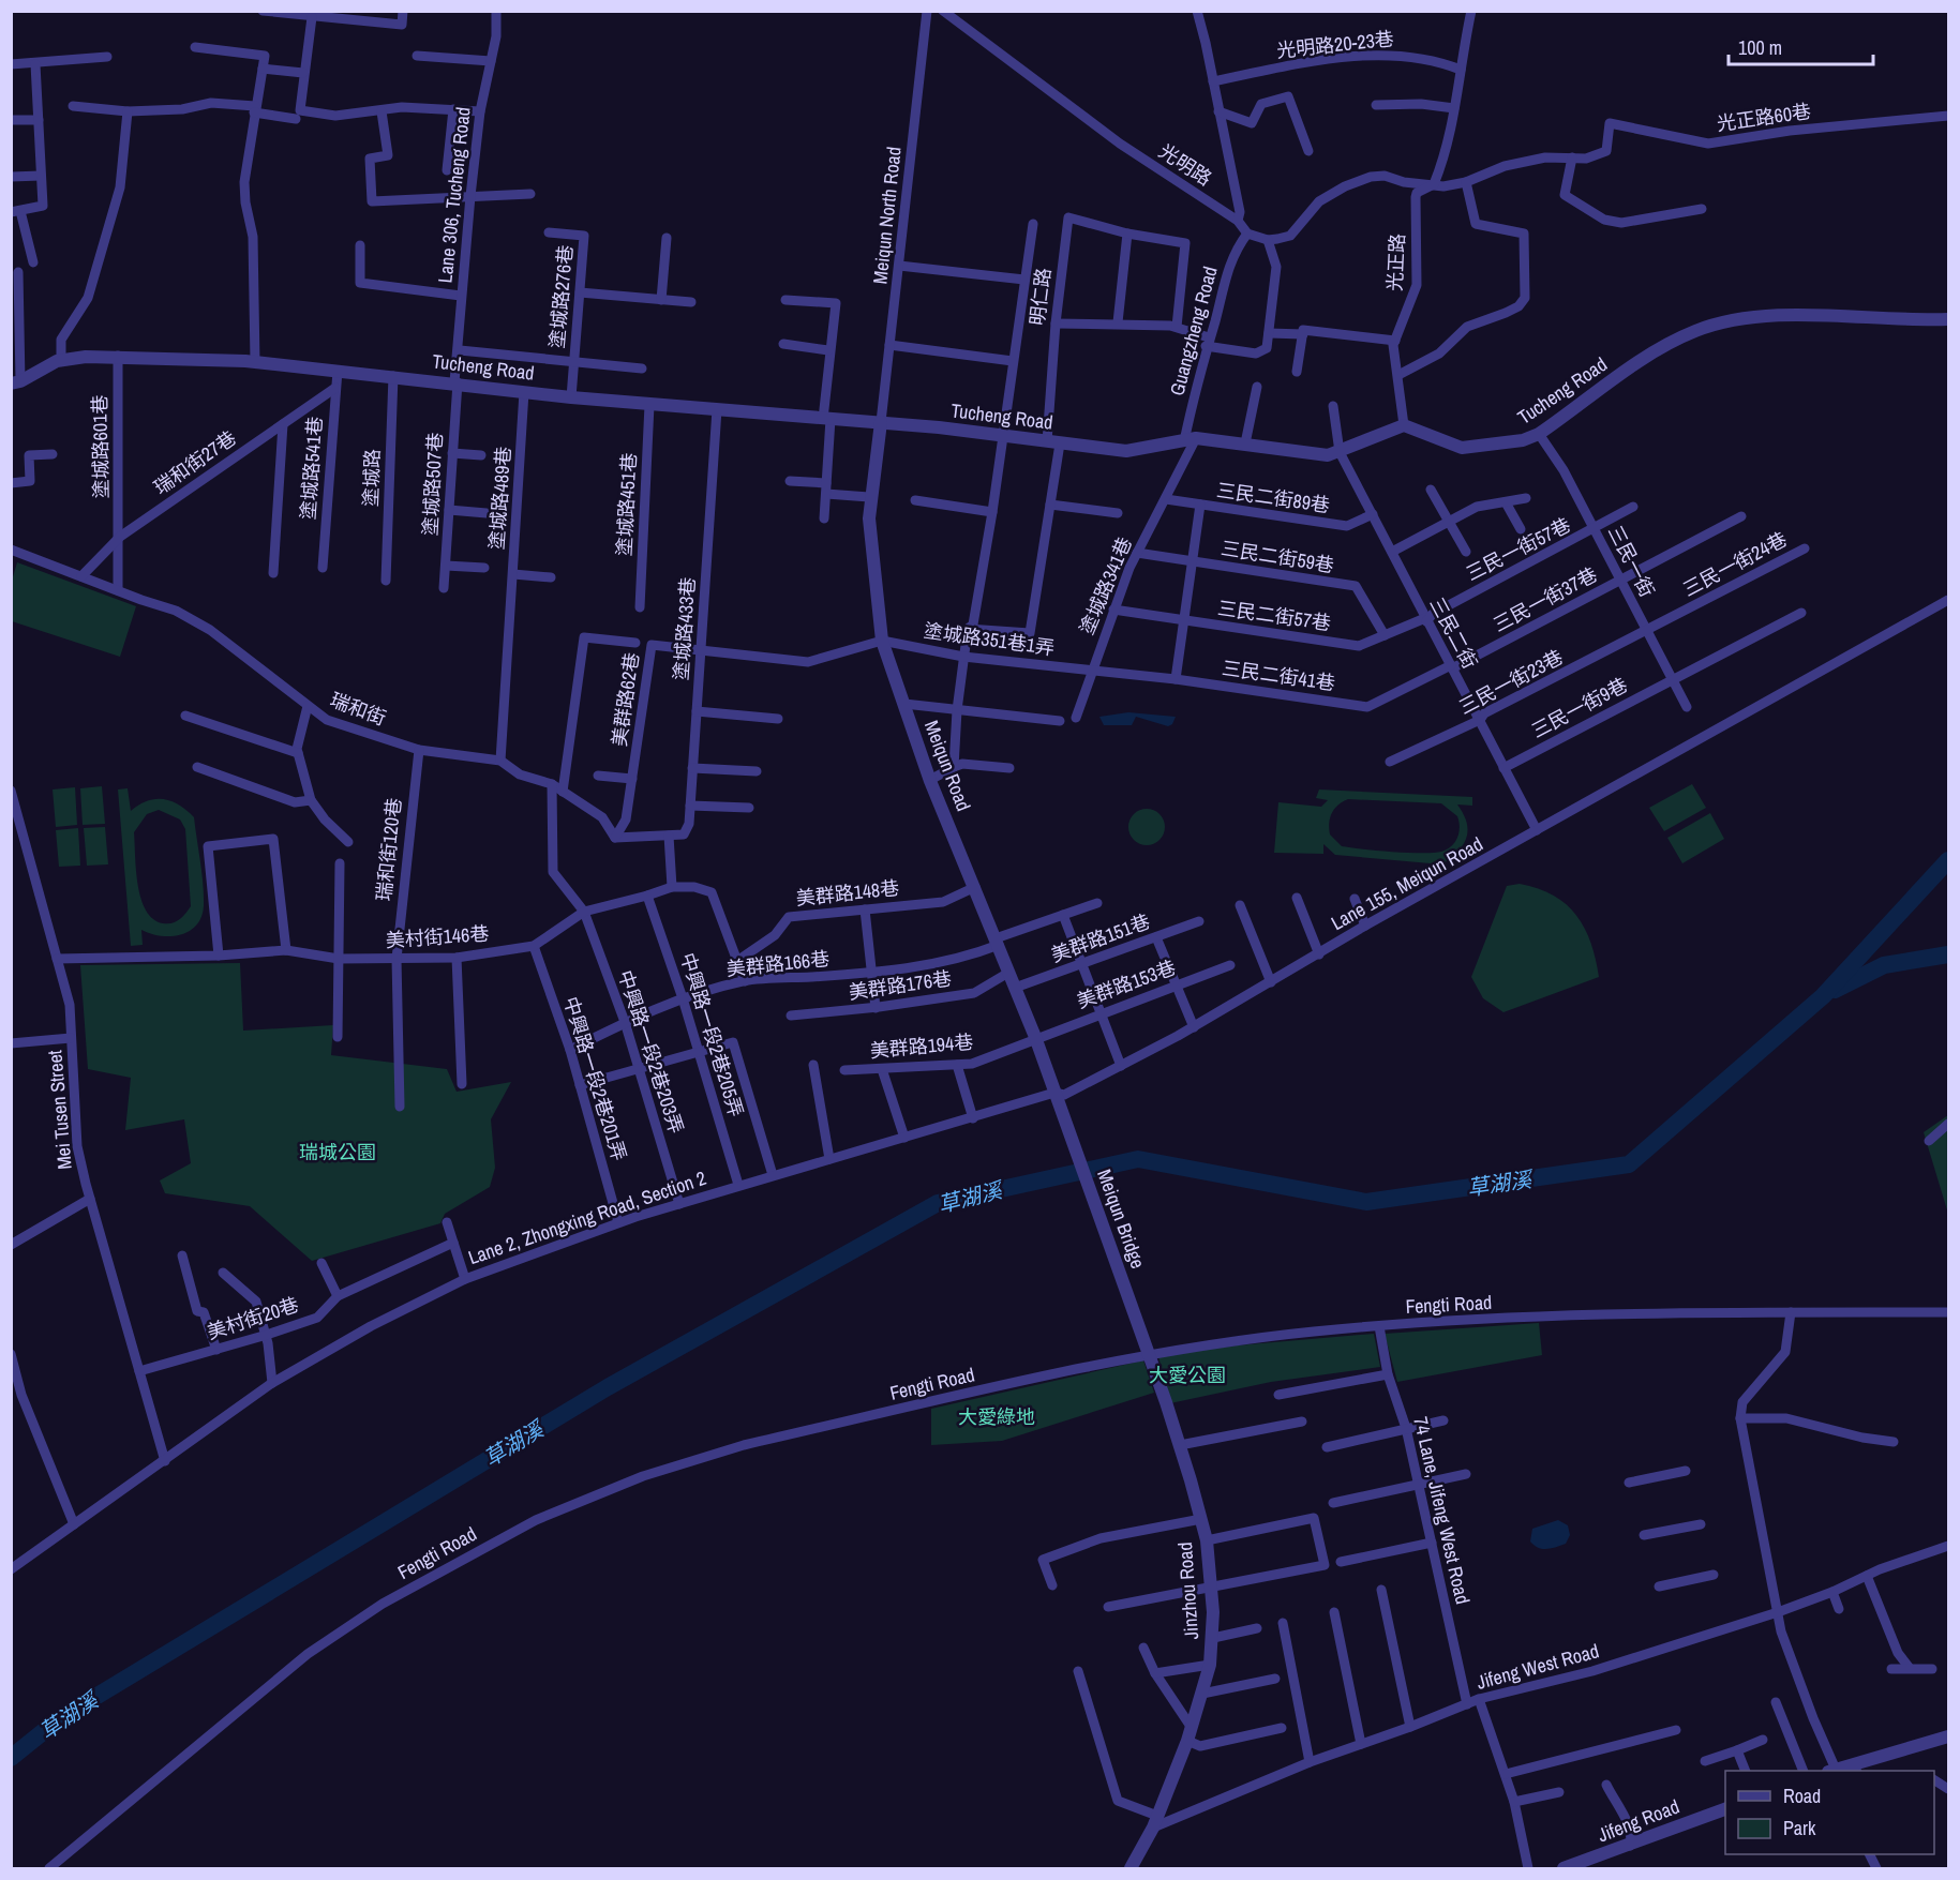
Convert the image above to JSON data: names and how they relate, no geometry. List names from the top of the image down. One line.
{"streets":{"street":["光明路20-23巷","光正路60巷","光明路","Lane 306, Tucheng Road","Meiqun North Road","光正路","塗城路276巷","明仁路","Guangzheng Road","Tucheng Road","塗城路601巷","瑞和街27巷","塗城路541巷","塗城路","塗城路507巷","塗城路489巷","三民二街89巷","塗城路451巷","三民一街57巷","三民二街59巷","三民一街","三民一街24巷","塗城路341巷","三民一街37巷","三民二街57巷","塗城路433巷","三民二街","塗城路351巷1弄","三民二街41巷","三民一街23巷","美群路62巷","三民一街9巷","瑞和街","Meiqun Road","瑞和街120巷","Lane 155, Meiqun Road","美群路148巷","美村街146巷","美群路151巷","美群路166巷","美群路153巷","美群路176巷","中興路一段2巷205弄","美群路194巷","中興路一段2巷203弄","中興路一段2巷201弄","Mei Tusen Street","Lane 2, Zhongxing Road, Section 2","Meiqun Bridge","Fengti Road","美村街20巷","74 Lane, Jifeng West Road","Jinzhou Road","Jifeng West Road","Jifeng Road"]},"crossings":[["光明路20-23巷","光明路"],["光正路60巷","光正路"],["Lane 306, Tucheng Road","Tucheng Road"],["Lane 306, Tucheng Road","塗城路507巷"],["Meiqun North Road","Tucheng Road"],["Meiqun North Road","Meiqun Road"],["光正路","Tucheng Road"],["塗城路276巷","Tucheng Road"],["明仁路","Tucheng Road"],["Guangzheng Road","Tucheng Road"],["Guangzheng Road","塗城路341巷"],["Tucheng Road","塗城路601巷"],["Tucheng Road","塗城路541巷"],["Tucheng Road","塗城路"],["Tucheng Road","塗城路507巷"],["Tucheng Road","塗城路489巷"],["Tucheng Road","塗城路451巷"],["Tucheng Road","三民一街"],["Tucheng Road","塗城路341巷"],["Tucheng Road","塗城路433巷"],["Tucheng Road","三民二街"],["Tucheng Road","Meiqun Road"],["塗城路601巷","瑞和街27巷"],["塗城路601巷","瑞和街"],["瑞和街27巷","塗城路541巷"],["瑞和街27巷","瑞和街"],["塗城路489巷","瑞和街"],["三民二街89巷","塗城路341巷"],["三民二街89巷","三民二街"],["三民一街57巷","三民一街"],["三民一街57巷","三民二街57巷"],["三民一街57巷","三民二街"],["三民二街59巷","塗城路341巷"],["三民二街59巷","三民二街57巷"],["三民一街","三民一街24巷"],["三民一街","三民一街37巷"],["三民一街","三民一街23巷"],["三民一街","三民一街9巷"],["三民一街24巷","三民一街23巷"],["塗城路341巷","三民二街57巷"],["塗城路341巷","塗城路351巷1弄"],["塗城路341巷","三民二街41巷"],["三民一街37巷","三民二街"],["三民一街37巷","三民二街41巷"],["三民二街57巷","三民二街"],["塗城路433巷","美群路62巷"],["三民二街","三民二街41巷"],["三民二街","三民一街23巷"],["三民二街","三民一街9巷"],["三民二街","Lane 155, Meiqun Road"],["塗城路351巷1弄","三民二街41巷"],["塗城路351巷1弄","美群路62巷"],["塗城路351巷1弄","Meiqun Road"],["美群路62巷","瑞和街"],["美群路62巷","Meiqun Road"],["瑞和街","瑞和街120巷"],["瑞和街","中興路一段2巷203弄"],["Meiqun Road","Lane 155, Meiqun Road"],["Meiqun Road","美群路148巷"],["Meiqun Road","美群路151巷"],["Meiqun Road","美群路166巷"],["Meiqun Road","美群路153巷"],["Meiqun Road","美群路176巷"],["Meiqun Road","美群路194巷"],["Meiqun Road","Lane 2, Zhongxing Road, Section 2"],["Meiqun Road","Meiqun Bridge"],["瑞和街120巷","美村街146巷"],["Lane 155, Meiqun Road","Lane 2, Zhongxing Road, Section 2"],["美群路148巷","美村街146巷"],["美村街146巷","美群路166巷"],["美村街146巷","中興路一段2巷205弄"],["美村街146巷","中興路一段2巷203弄"],["美村街146巷","中興路一段2巷201弄"],["美村街146巷","Mei Tusen Street"],["美群路166巷","中興路一段2巷205弄"],["美群路166巷","中興路一段2巷203弄"],["美群路166巷","中興路一段2巷201弄"],["美群路153巷","美群路194巷"],["中興路一段2巷205弄","Lane 2, Zhongxing Road, Section 2"],["中興路一段2巷203弄","Lane 2, Zhongxing Road, Section 2"],["中興路一段2巷201弄","Lane 2, Zhongxing Road, Section 2"],["Mei Tusen Street","Lane 2, Zhongxing Road, Section 2"],["Mei Tusen Street","美村街20巷"],["Meiqun Bridge","Fengti Road"],["Meiqun Bridge","Jinzhou Road"],["Fengti Road","74 Lane, Jifeng West Road"],["Fengti Road","Jinzhou Road"],["74 Lane, Jifeng West Road","Jifeng West Road"],["Jinzhou Road","Jifeng West Road"]],"water":["草湖溪"],"parks":["瑞城公園","大愛公園","大愛綠地"],"legend":["Road","Park"],"scale_bar":"100 m"}
